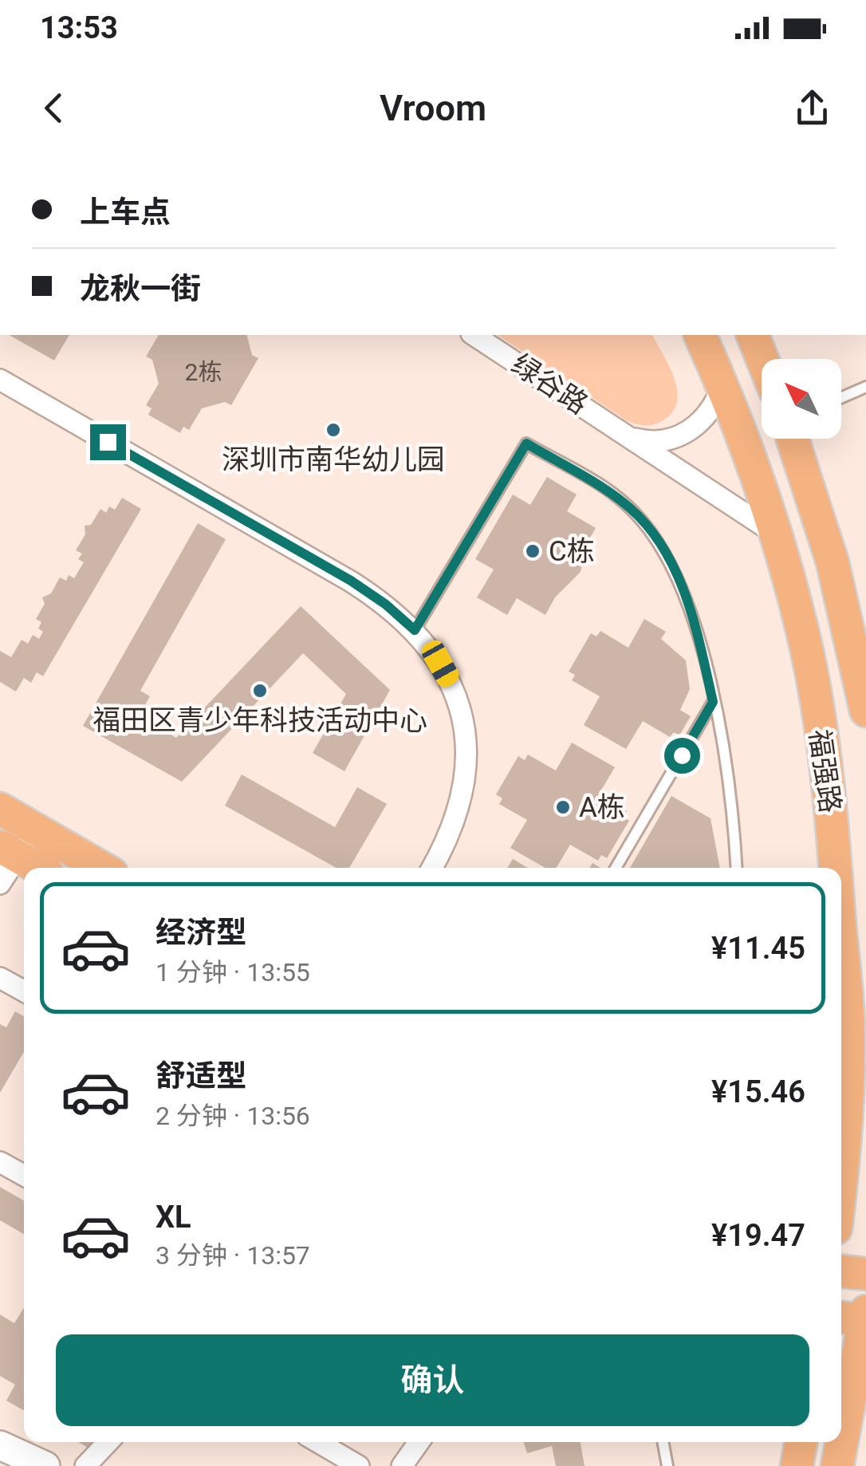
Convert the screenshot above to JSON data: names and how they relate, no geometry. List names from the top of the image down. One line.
{"streets":{"main road":["福强路"],"street":["绿谷路"]},"crossings":[["绿谷路","福强路"]],"places":["深圳市南华幼儿园","C栋","福田区青少年科技活动中心","A栋"],"house_numbers":["2栋"],"north":"top left","page":{"status":"13:53","header":"Vroom","banner":["上车点","龙秋一街"],"list":[{"name":"经济型","note":"1 分钟 · 13:55","value":"¥11.45"},{"name":"舒适型","note":"2 分钟 · 13:56","value":"¥15.46"},{"name":"XL","note":"3 分钟 · 13:57","value":"¥19.47"}],"buttons":"确认"}}
